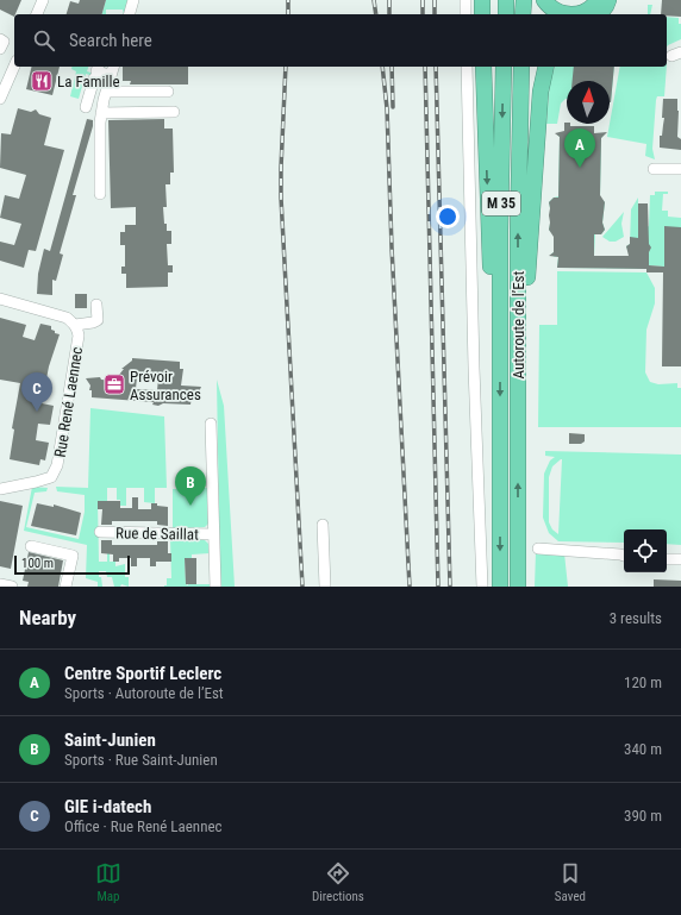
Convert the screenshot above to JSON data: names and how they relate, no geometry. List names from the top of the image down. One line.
{"streets":{"highway":["M 35","Autoroute de l’Est"],"street":["Rue René Laennec","Rue de Saillat"]},"places":{"restaurant":["La Famille"],"office":["Prévoir Assurances"]},"scale_bar":"100 m","north":"top","page":{"search":"Search here","pins":["A","C","B"],"scale":"100 m","heading":["Nearby","3 results"],"list":[{"mark":"A","name":"Centre Sportif Leclerc","note":"Sports · Autoroute de l’Est","value":"120 m"},{"mark":"B","name":"Saint-Junien","note":"Sports · Rue Saint-Junien","value":"340 m"},{"mark":"C","name":"GIE i-datech","note":"Office · Rue René Laennec","value":"390 m"}],"nav":["Map","Directions","Saved"]}}
